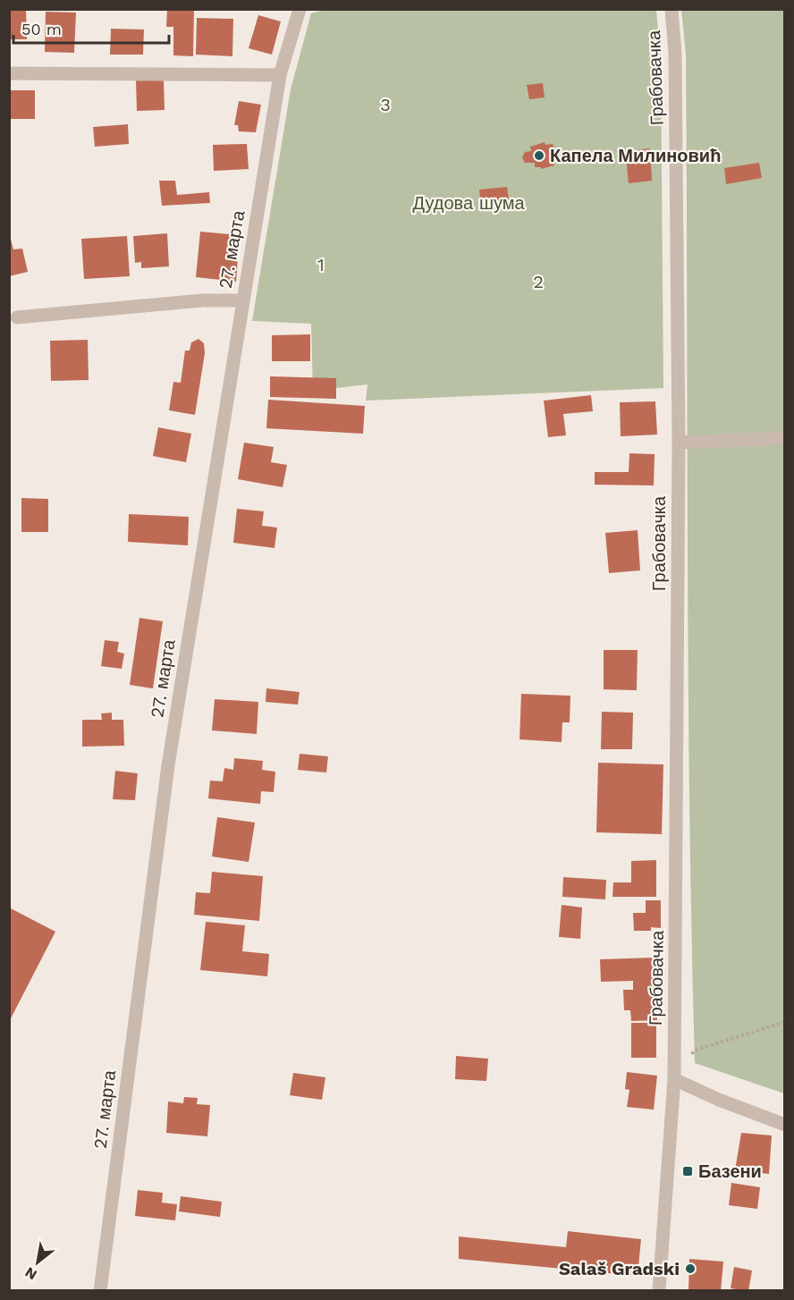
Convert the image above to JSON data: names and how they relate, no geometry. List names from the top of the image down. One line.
{"streets":{"street":["Грабовачка","27. марта"]},"parks":["3","Дудова шума","1","2"],"places":{"other":["Капела Милиновић","Salaš Gradski"],"transit":["Базени"]},"scale_bar":"50 m","north":"bottom left"}
